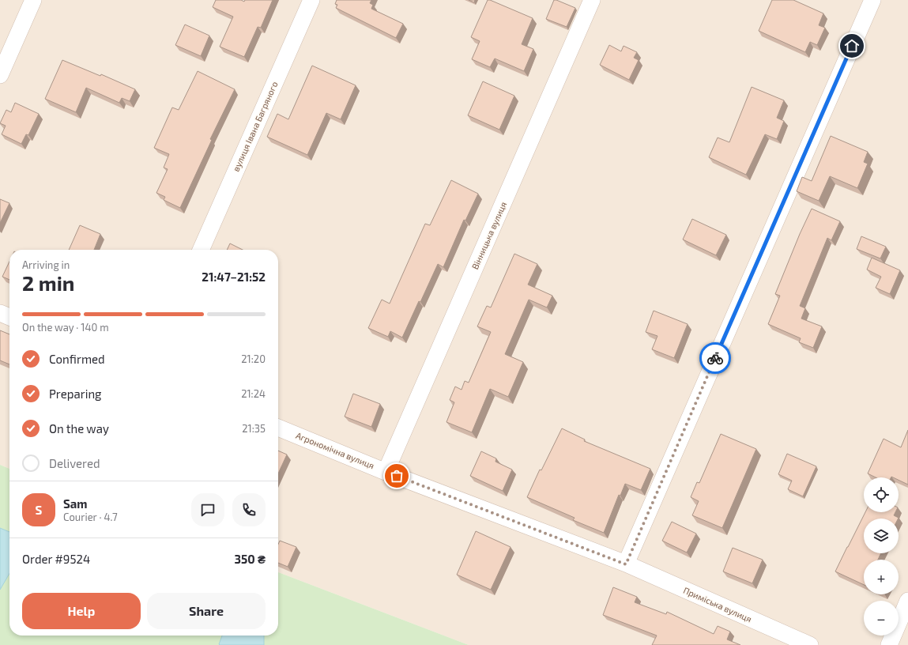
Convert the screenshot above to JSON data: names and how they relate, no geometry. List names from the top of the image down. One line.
{"streets":{"street":["вулиця Івана Багряного","Вінницька вулиця","Агрономічна вулиця","Приміська вулиця"]},"crossings":[["Вінницька вулиця","Агрономічна вулиця"],["Агрономічна вулиця","Приміська вулиця"]],"page":{"heading":["2 min","Arriving in","21:47–21:52"],"panel":["Sam","Courier · 4.7","Order #9524","350 ₴"],"bar":"On the way · 140 m","list":[["Confirmed","21:20"],["Preparing","21:24"],["On the way","21:35"],"Delivered"],"map_buttons":["+","−"],"round":"S","buttons":["Help","Share"]}}
